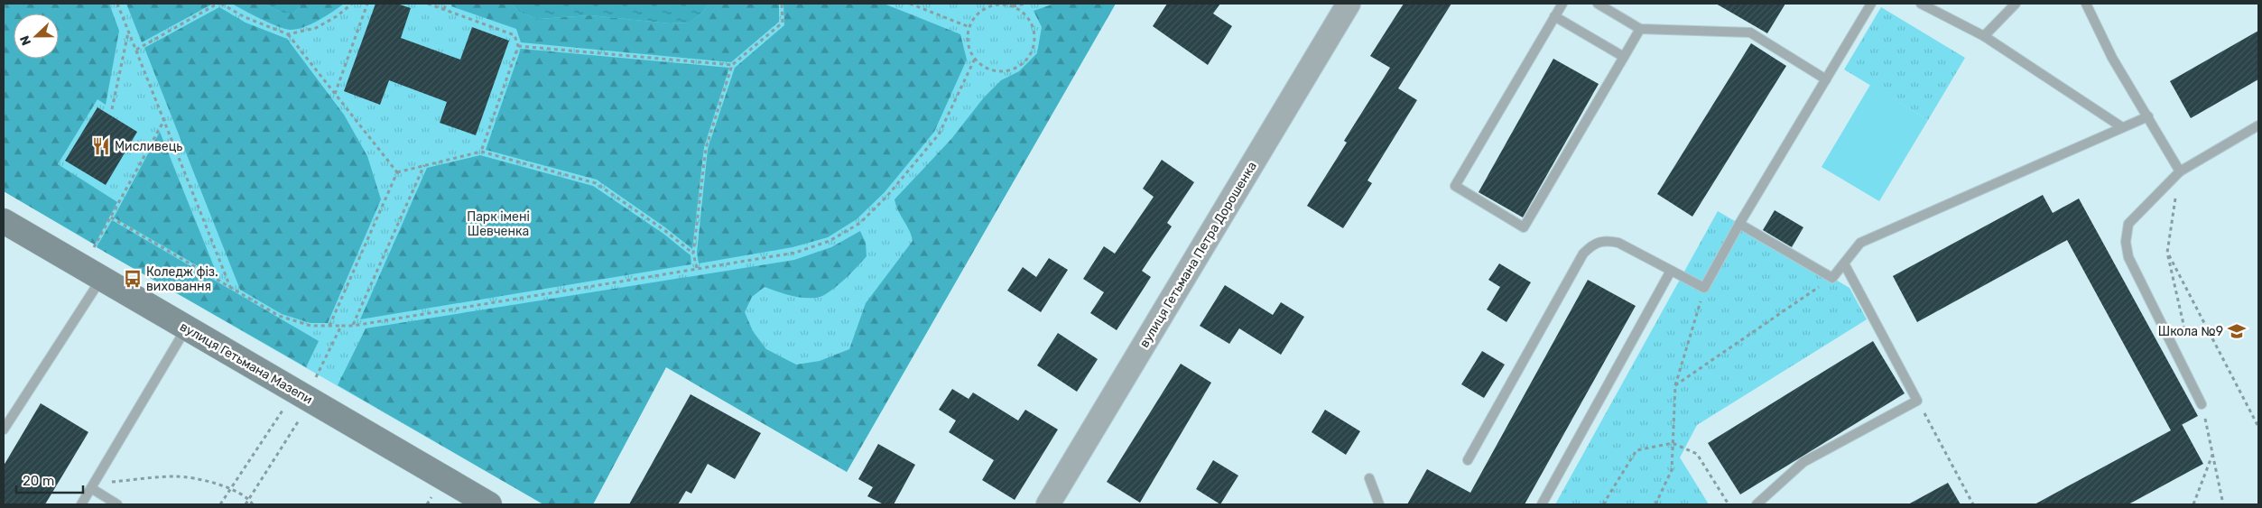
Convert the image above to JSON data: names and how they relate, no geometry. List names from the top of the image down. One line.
{"streets":{"main road":["вулиця Гетьмана Мазепи"],"street":["вулиця Гетьмана Петра Дорошенка"]},"parks":["Парк імені Шевченка"],"places":{"restaurant":["Мисливець"],"bus stop":["Коледж фіз. виховання"],"school or university":["Школа №9"]},"scale_bar":"20 m","north":"left"}
